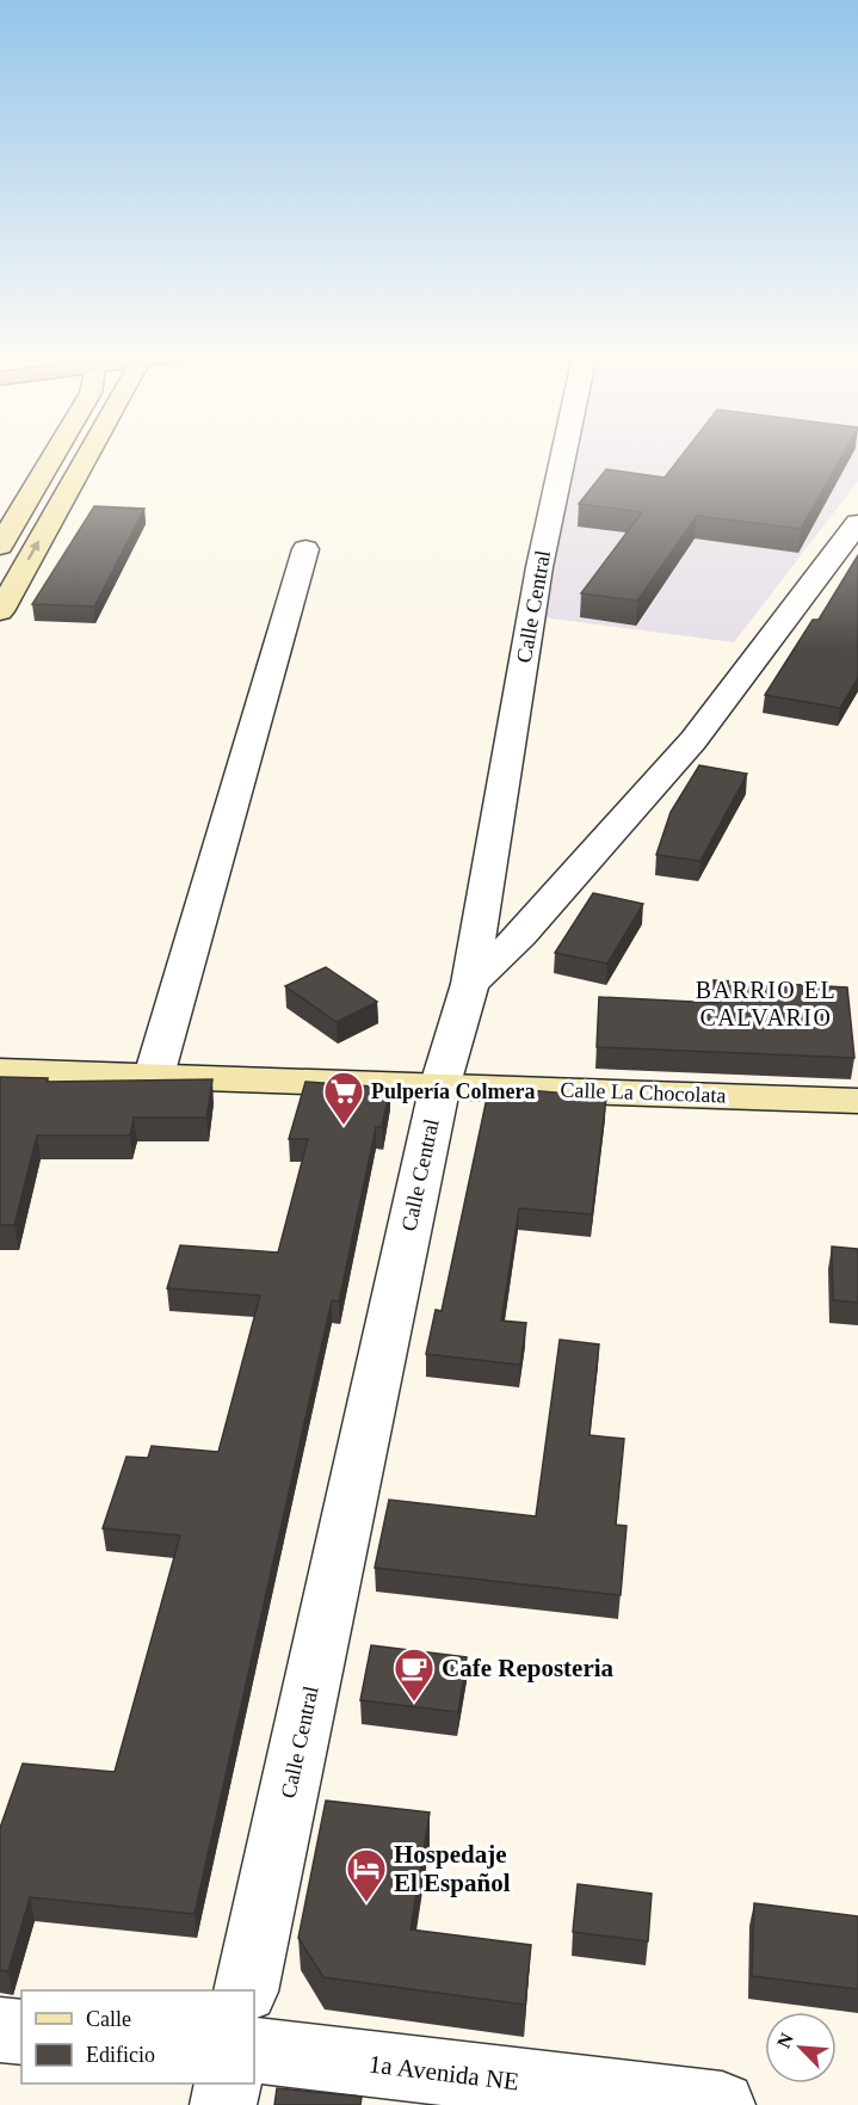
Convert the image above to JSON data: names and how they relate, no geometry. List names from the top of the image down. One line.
{"streets":{"street":["Calle Central","Calle La Chocolata","1a Avenida NE"]},"crossings":[["Calle Central","Calle La Chocolata"]],"districts":["BARRIO EL CALVARIO"],"places":{"supermarket":["Pulpería Colmera"],"cafe":["Cafe Reposteria"],"hotel":["Hospedaje El Español"]},"legend":["Calle","Edificio"],"north":"top left"}
